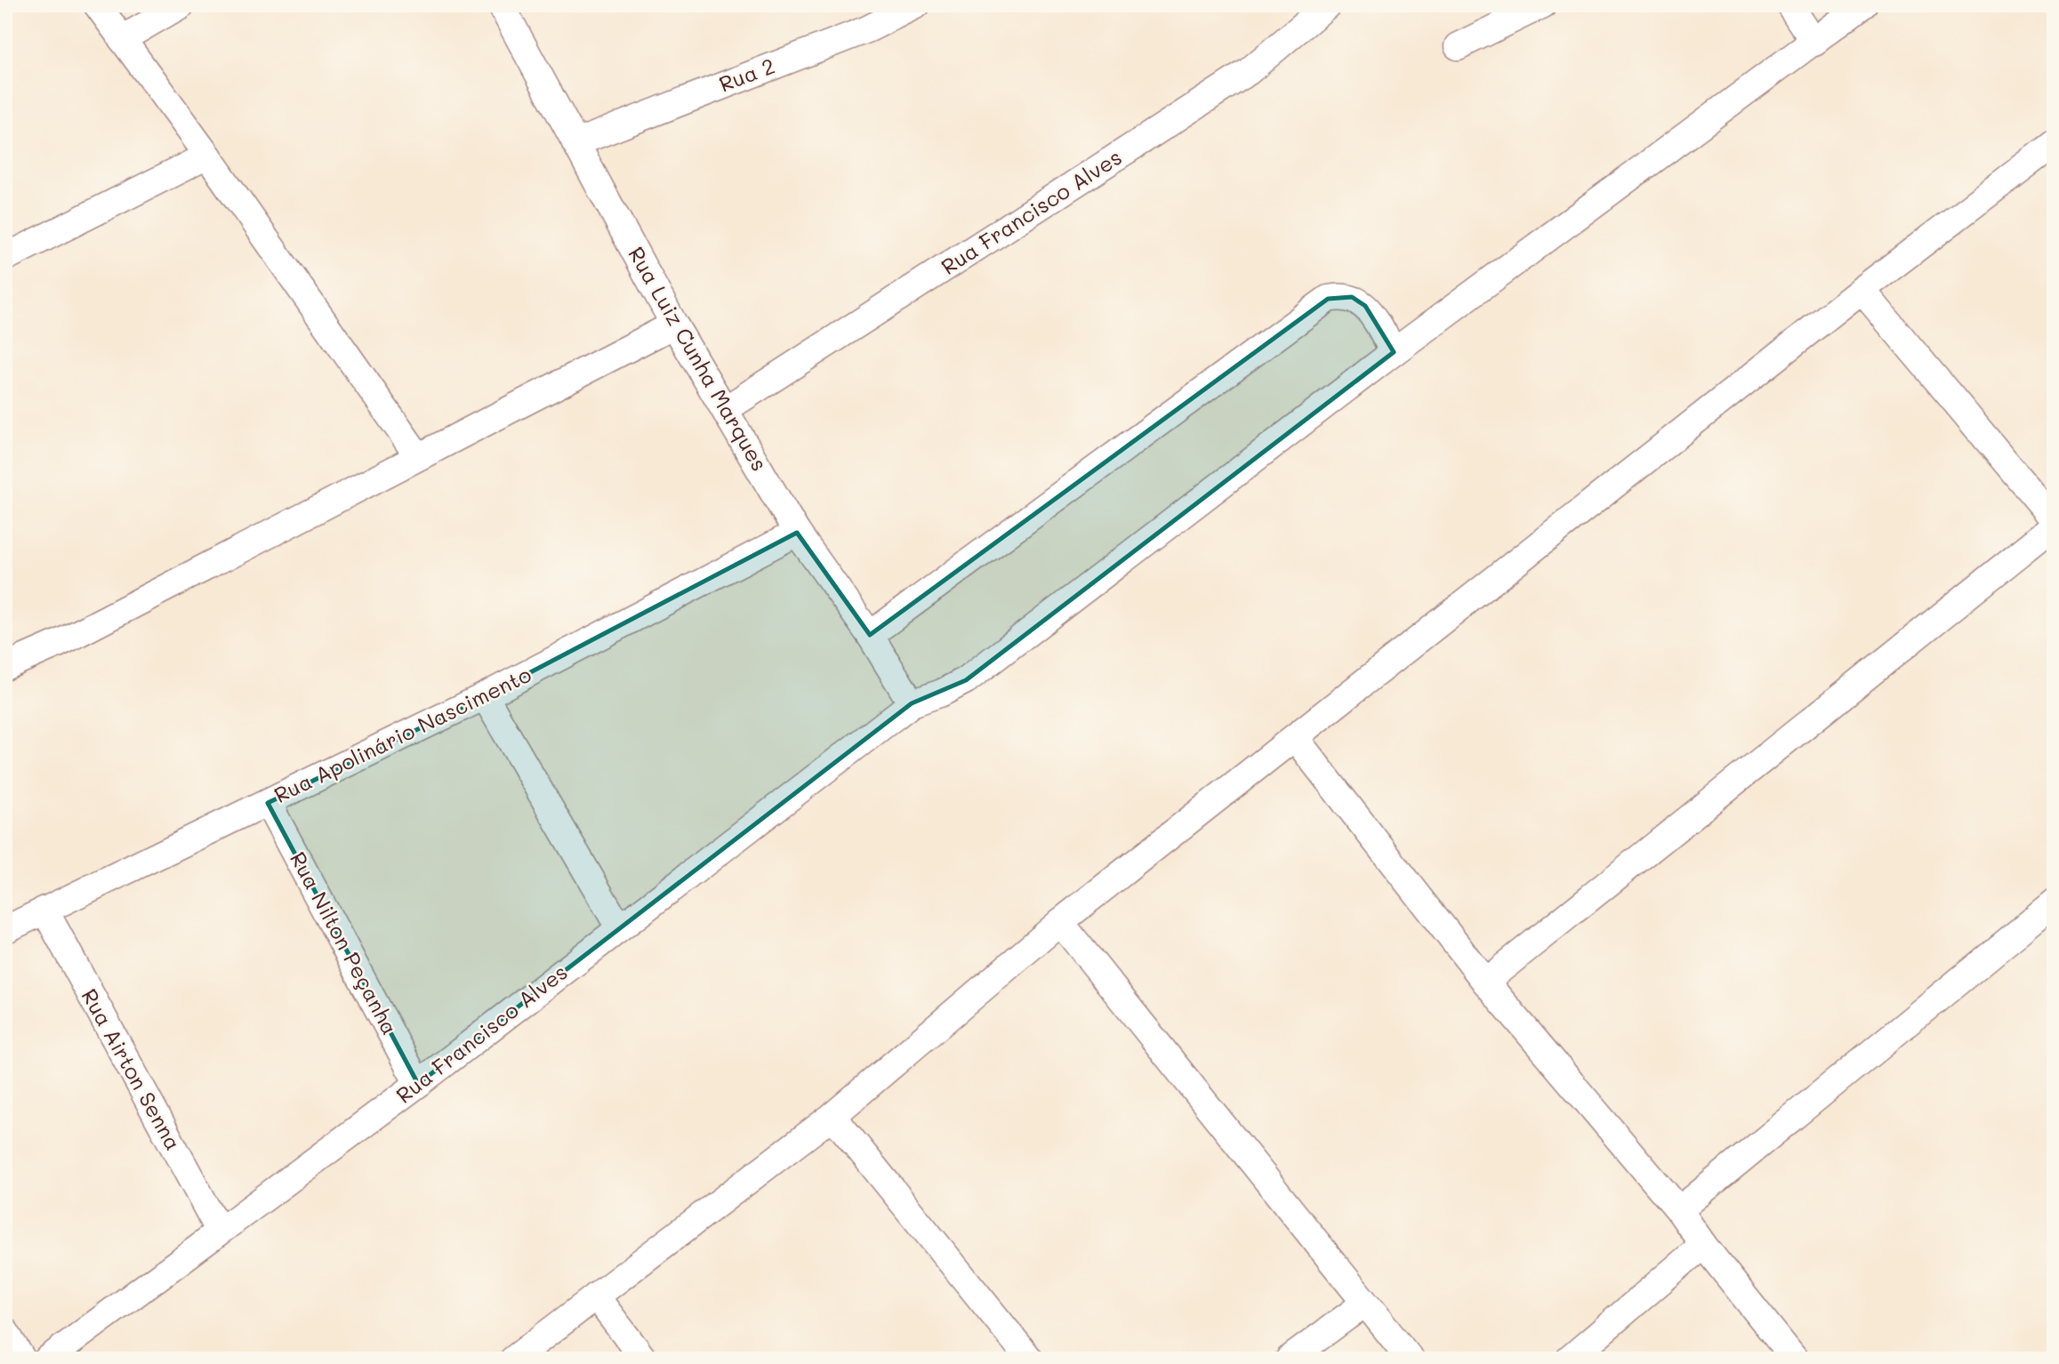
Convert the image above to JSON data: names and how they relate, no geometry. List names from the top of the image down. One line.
{"streets":{"street":["Rua 2","Rua Francisco Alves","Rua Luiz Cunha Marques","Rua Apolinário Nascimento","Rua Nilton Peçanha","Rua Airton Senna"]},"crossings":[["Rua 2","Rua Luiz Cunha Marques"],["Rua Francisco Alves","Rua Luiz Cunha Marques"],["Rua Francisco Alves","Rua Nilton Peçanha"],["Rua Francisco Alves","Rua Airton Senna"],["Rua Luiz Cunha Marques","Rua Apolinário Nascimento"],["Rua Apolinário Nascimento","Rua Nilton Peçanha"],["Rua Apolinário Nascimento","Rua Airton Senna"]]}
